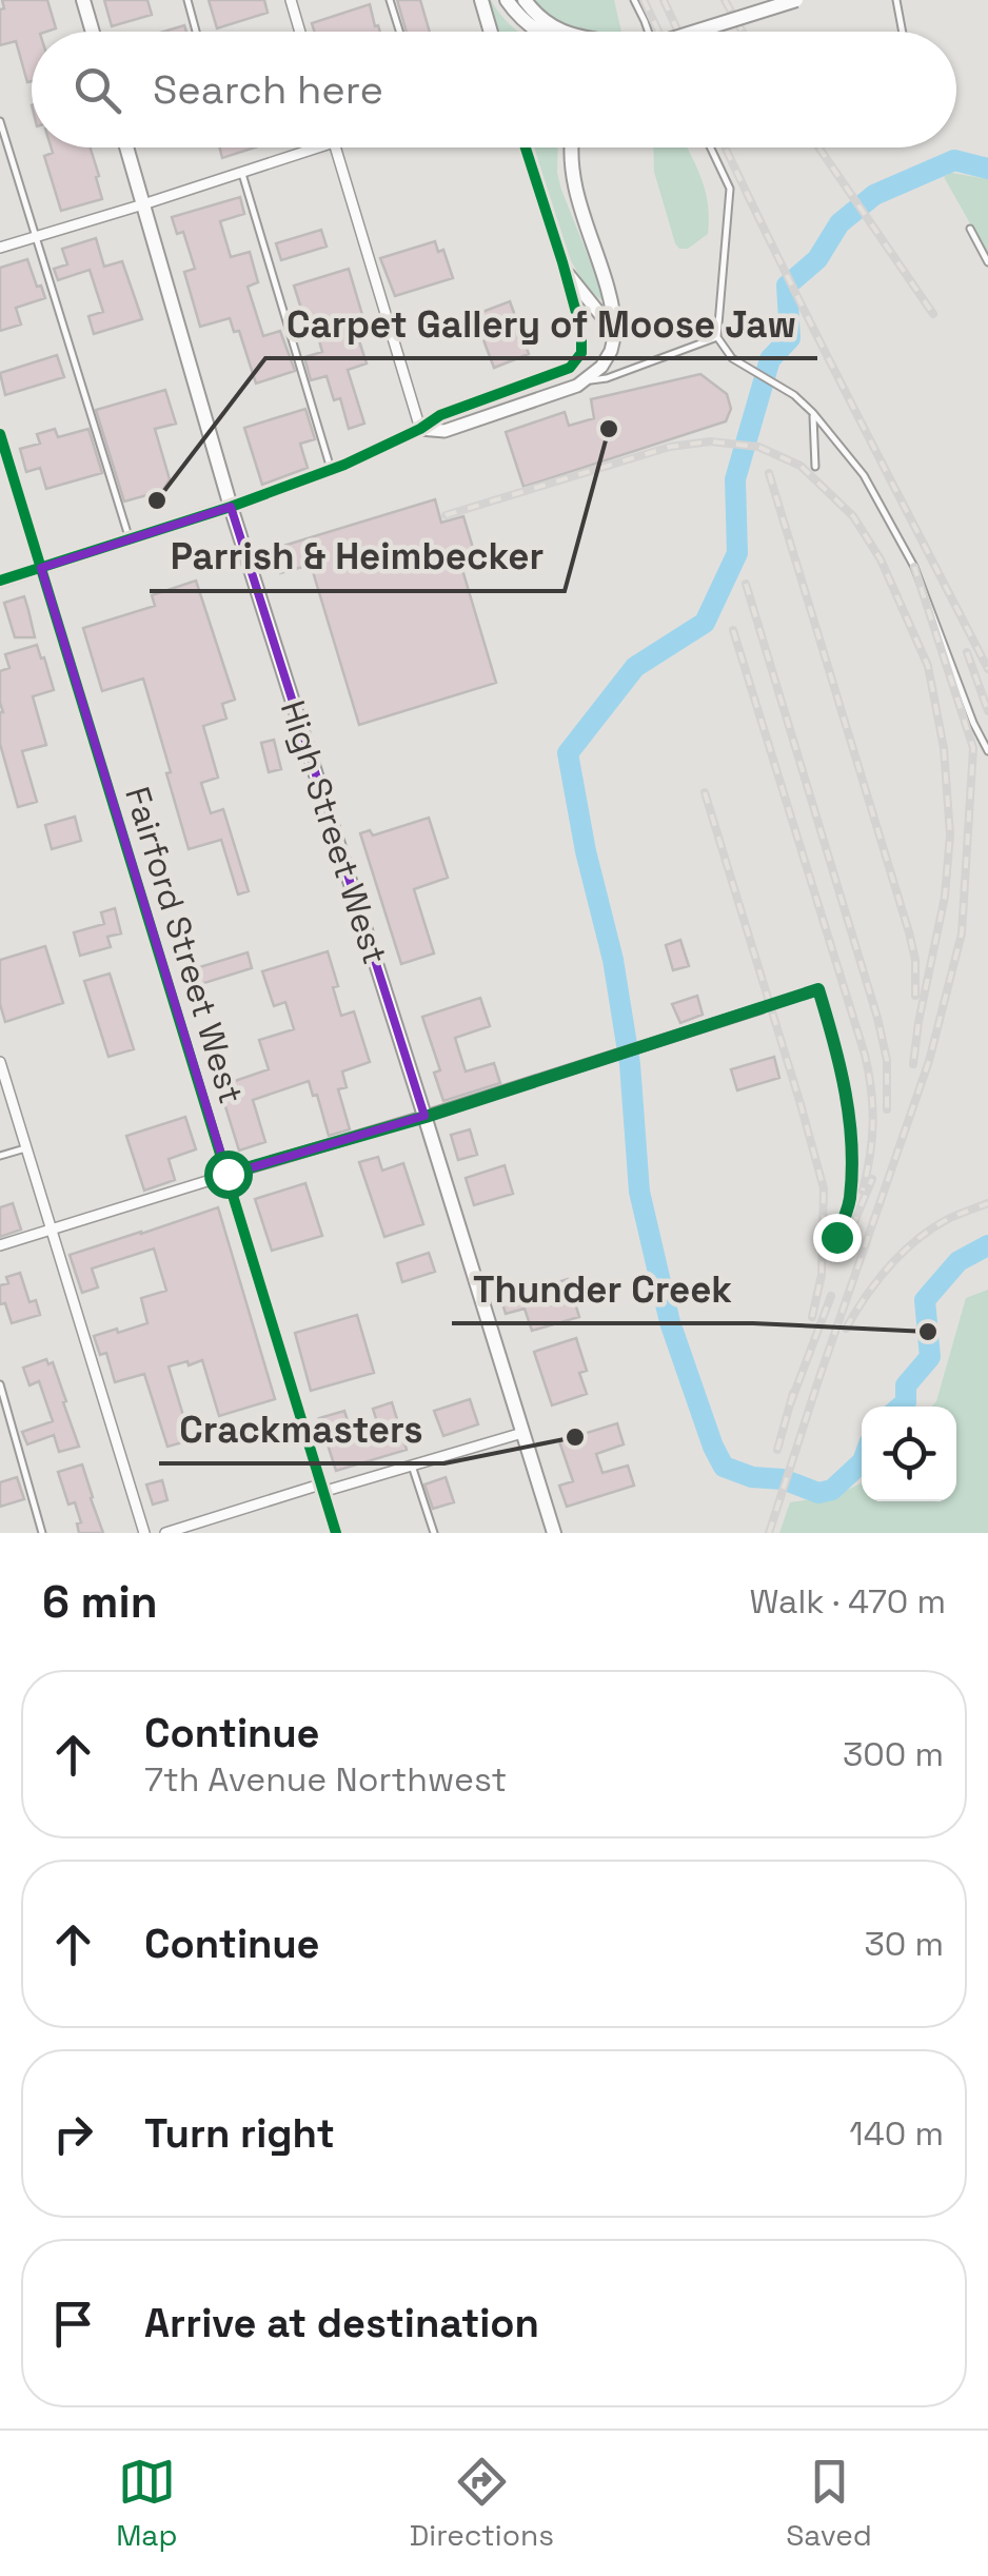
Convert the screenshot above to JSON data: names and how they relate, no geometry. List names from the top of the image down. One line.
{"streets":{"main road":["High Street West"],"street":["Fairford Street West"]},"places":["Parrish & Heimbecker","Carpet Gallery of Moose Jaw","Thunder Creek","Crackmasters"],"page":{"search":"Search here","heading":["6 min","Walk · 470 m"],"list":[["Continue","7th Avenue Northwest","300 m"],["Continue","30 m"],["Turn right","140 m"],"Arrive at destination"],"nav":["Map","Directions","Saved"]}}
